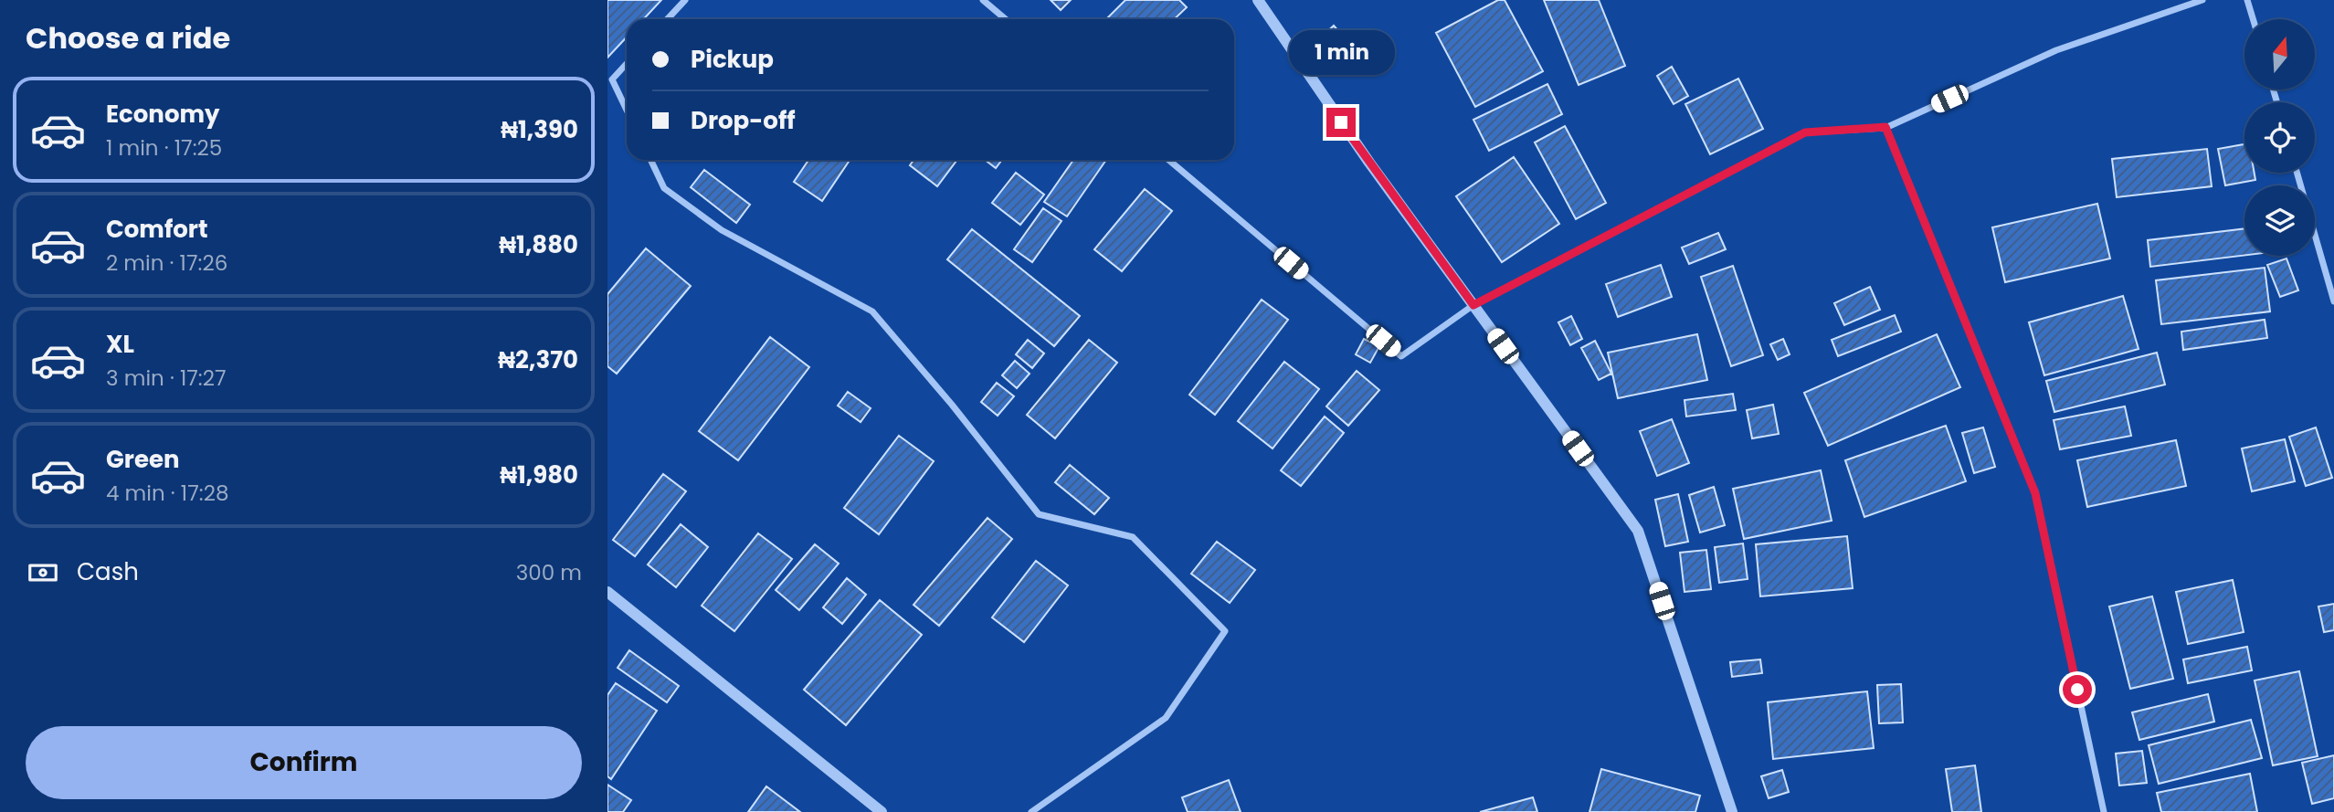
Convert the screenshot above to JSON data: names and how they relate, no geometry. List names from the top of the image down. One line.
{"north":"top","page":{"heading":"Choose a ride","banner":["Pickup","Drop-off"],"bubble":"1 min","list":[{"name":"Economy","note":"1 min · 17:25","value":"₦1,390"},{"name":"Comfort","note":"2 min · 17:26","value":"₦1,880"},{"name":"XL","note":"3 min · 17:27","value":"₦2,370"},{"name":"Green","note":"4 min · 17:28","value":"₦1,980"}],"pay":["Cash","300 m"],"buttons":"Confirm"}}
